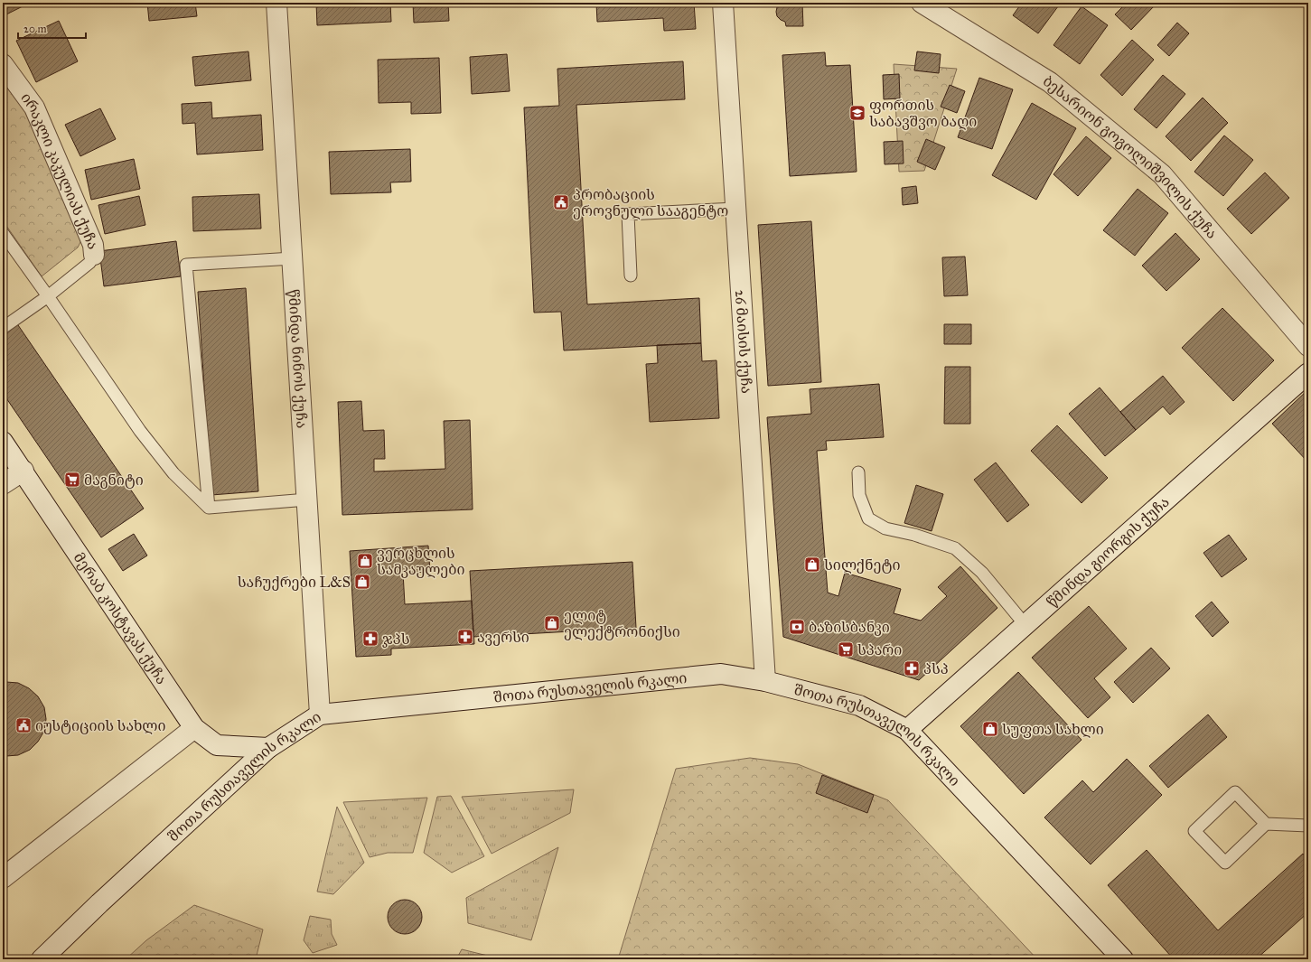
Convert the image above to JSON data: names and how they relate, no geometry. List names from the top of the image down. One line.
{"streets":{"street":["ბესარიონ გოგოლიშვილის ქუჩა","ირაკლი კაკულიას ქუჩა","26 მაისის ქუჩა","წმინდა ნინოს ქუჩა","წმინდა გიორგის ქუჩა","მერაბ კოსტავას ქუჩა","შოთა რუსთაველის რკალი"]},"crossings":[["26 მაისის ქუჩა","შოთა რუსთაველის რკალი"],["წმინდა ნინოს ქუჩა","შოთა რუსთაველის რკალი"],["წმინდა გიორგის ქუჩა","შოთა რუსთაველის რკალი"],["მერაბ კოსტავას ქუჩა","შოთა რუსთაველის რკალი"]],"places":{"school or university":["ფორთის საბავშვო ბაღი"],"public building":["პრობაციის ეროვნული სააგენტო","იუსტიციის სახლი"],"supermarket":["მაგნიტი","სპარი"],"shop":["ვერცხლის სამკაულები","სილქნეტი","საჩუქრები L&S","ელიტ ელექტრონიქსი","სუფთა სახლი"],"bank":["ბაზისბანკი"],"pharmacy":["ავერსი","ჯპს","პსპ"]},"scale_bar":"20 m"}
